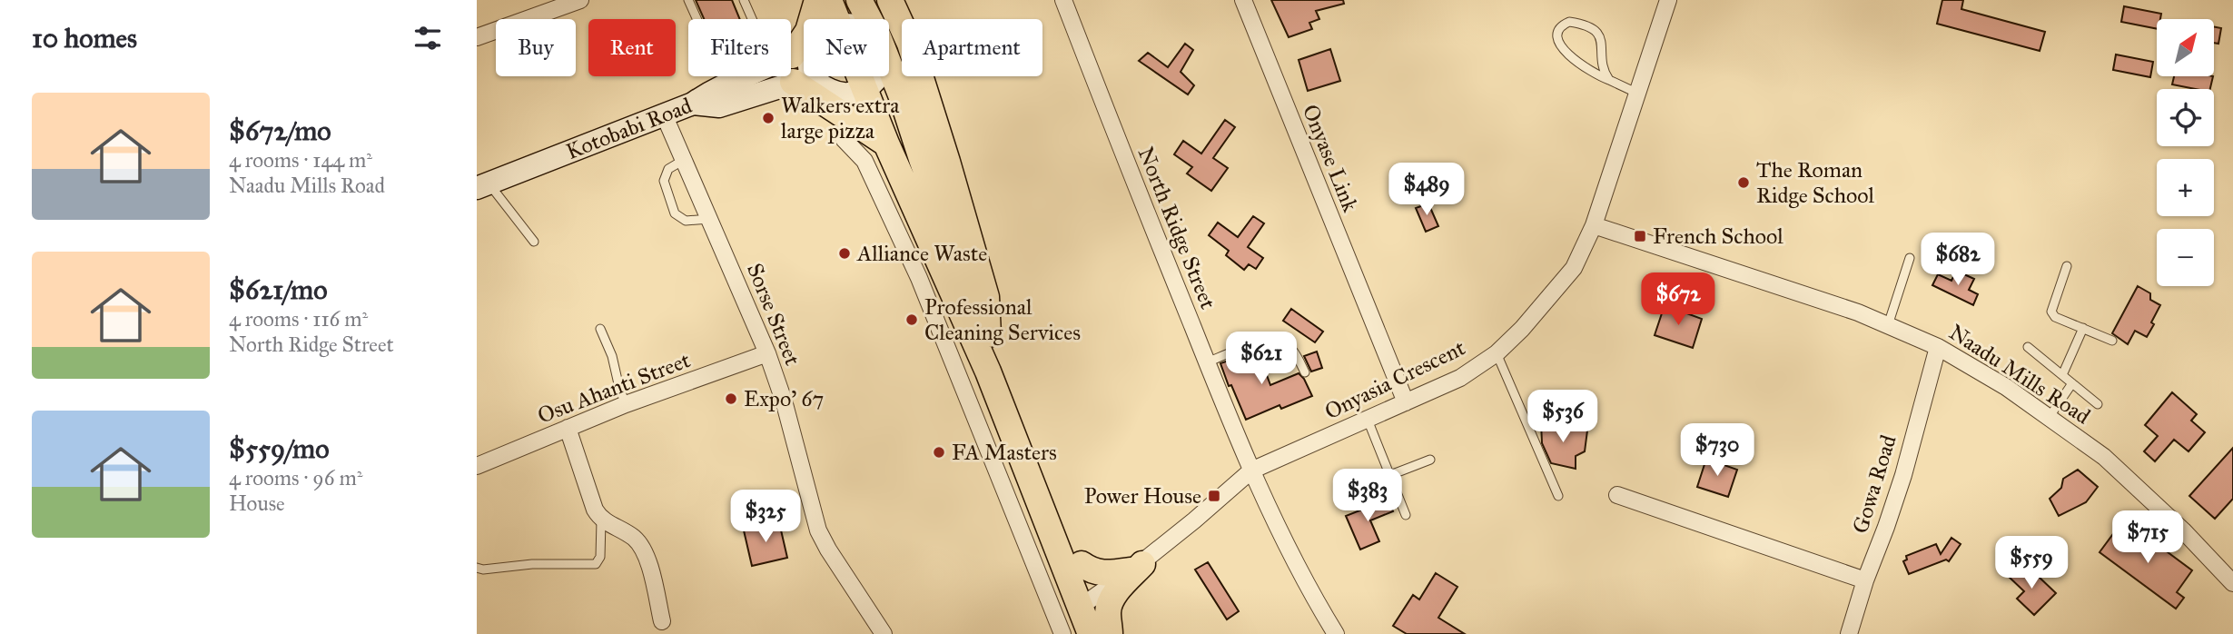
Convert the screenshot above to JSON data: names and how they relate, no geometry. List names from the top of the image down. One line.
{"streets":{"street":["Kotobabi Road","Onyase Link","North Ridge Street","Sorse Street","Naadu Mills Road","Onyasia Crescent","Osu Ahanti Street","Gowa Road"]},"crossings":[["Kotobabi Road","Sorse Street"],["Onyase Link","Onyasia Crescent"],["North Ridge Street","Onyasia Crescent"],["Sorse Street","Osu Ahanti Street"],["Naadu Mills Road","Onyasia Crescent"],["Naadu Mills Road","Gowa Road"]],"places":{"other":["Walkers extra large pizza","The Roman Ridge School","Alliance Waste","Professional Cleaning Services","Expo' 67","FA Masters"],"transit":["French School","Power House"]},"north":"top right","page":{"heading":"10 homes","map_buttons":["+","−"],"chip":["Buy","Rent","Filters","New","Apartment"],"list":[{"name":"$672/mo","note":"4 rooms · 144 m² · Naadu Mills Road"},{"name":"$621/mo","note":"4 rooms · 116 m² · North Ridge Street"},{"name":"$559/mo","note":"4 rooms · 96 m² · House"}],"price":["$489","$682","$672","$621","$536","$730","$383","$325","$715","$559"]}}
